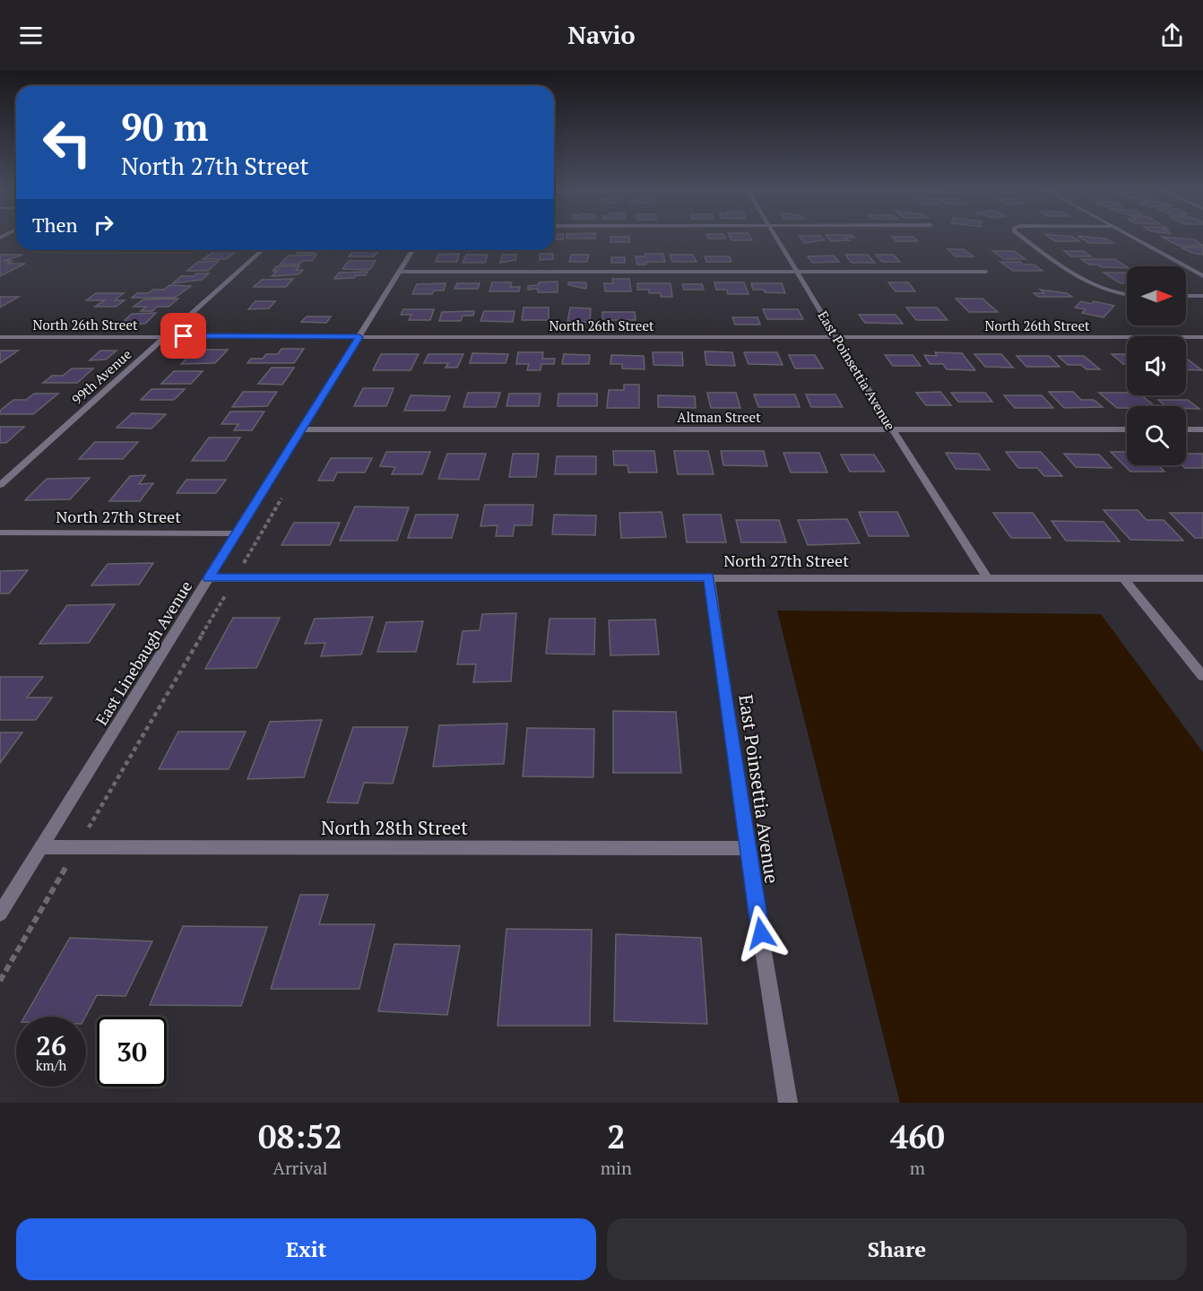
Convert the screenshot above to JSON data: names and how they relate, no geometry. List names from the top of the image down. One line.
{"streets":{"street":["North 26th Street","East Poinsettia Avenue","99th Avenue","Altman Street","North 27th Street","East Linebaugh Avenue","North 28th Street"]},"crossings":[["North 26th Street","East Poinsettia Avenue"],["North 26th Street","99th Avenue"],["North 26th Street","East Linebaugh Avenue"],["East Poinsettia Avenue","Altman Street"],["East Poinsettia Avenue","North 27th Street"],["East Poinsettia Avenue","North 28th Street"],["Altman Street","East Linebaugh Avenue"],["North 27th Street","East Linebaugh Avenue"],["East Linebaugh Avenue","North 28th Street"]],"north":"right","page":{"header":"Navio","turn":["90 m","North 27th Street"],"then":"Then","speed":"26 km/h","limit":"30","eta":["08:52","Arrival","2","min","460","m"],"buttons":["Exit","Share"]}}
